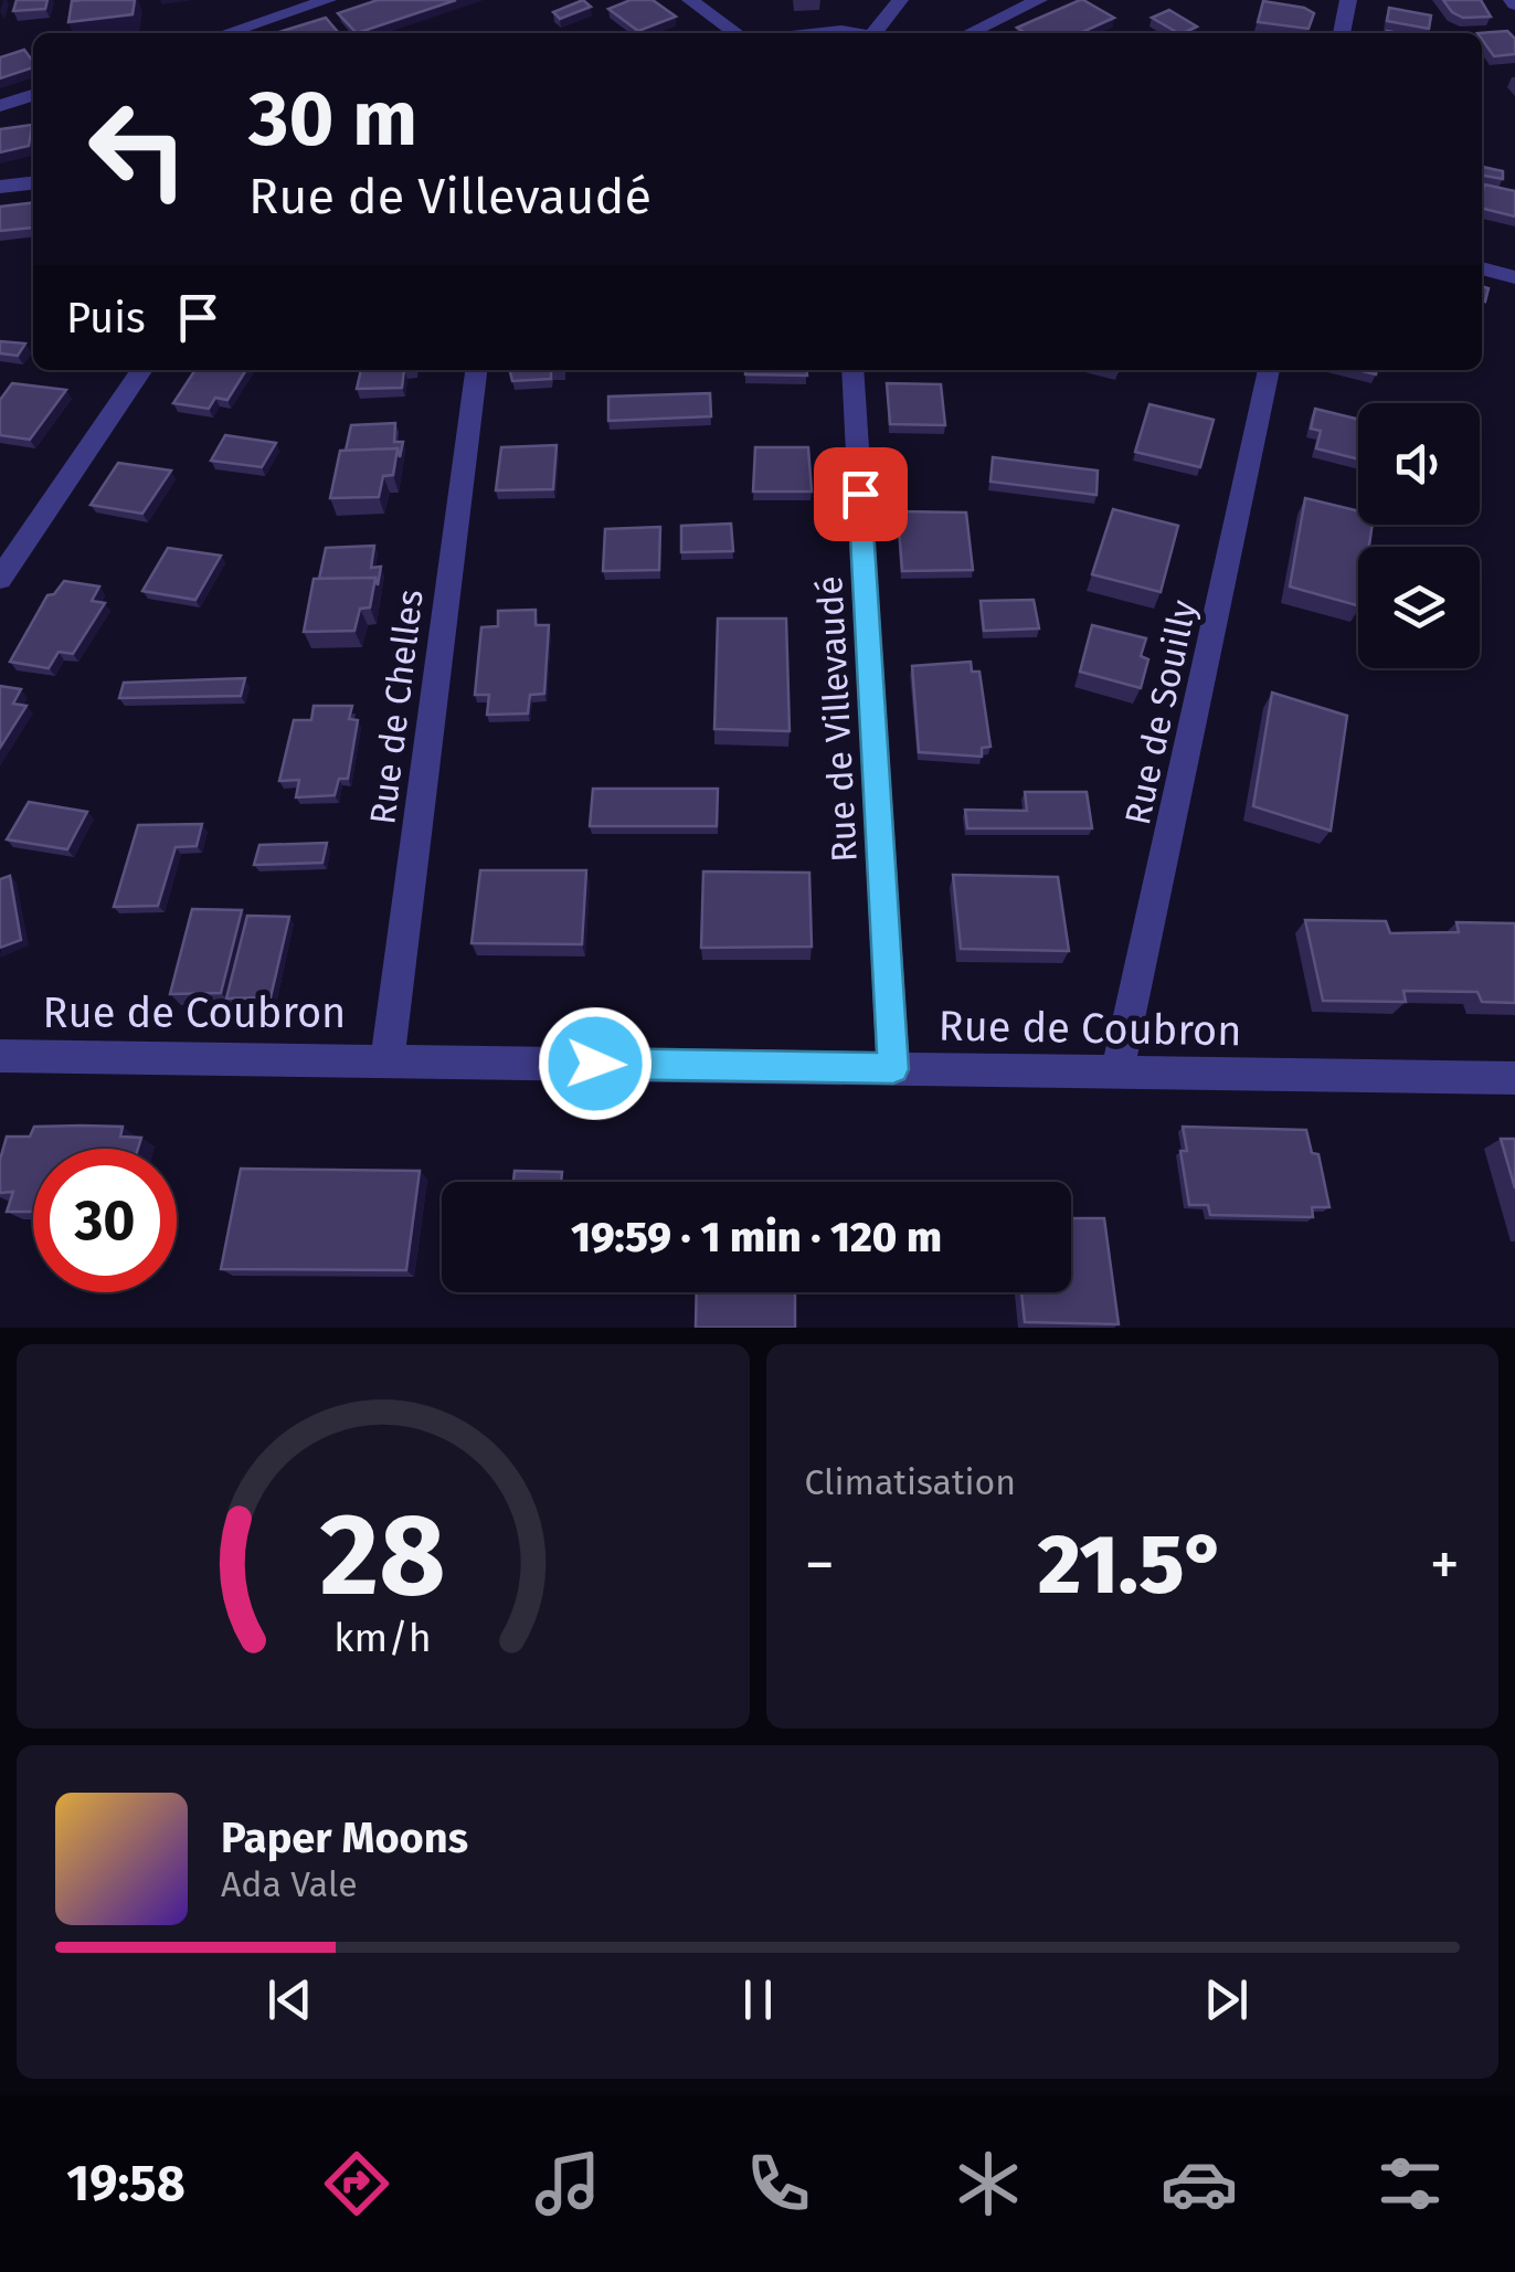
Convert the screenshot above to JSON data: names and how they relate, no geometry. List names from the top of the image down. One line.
{"streets":{"street":["Rue de Chelles","Rue de Souilly","Rue de Villevaudé","Rue de Coubron"]},"crossings":[["Rue de Chelles","Rue de Coubron"],["Rue de Souilly","Rue de Coubron"],["Rue de Villevaudé","Rue de Coubron"]],"page":{"turn":["30 m","Rue de Villevaudé"],"then":"Puis","limit":"30","trip":"19:59 · 1 min · 120 m","tile":"Climatisation","heat":["−","21.5°","+"],"song":["Paper Moons","Ada Vale"],"tabs":"19:58","gauge":["28","km/h"]}}
